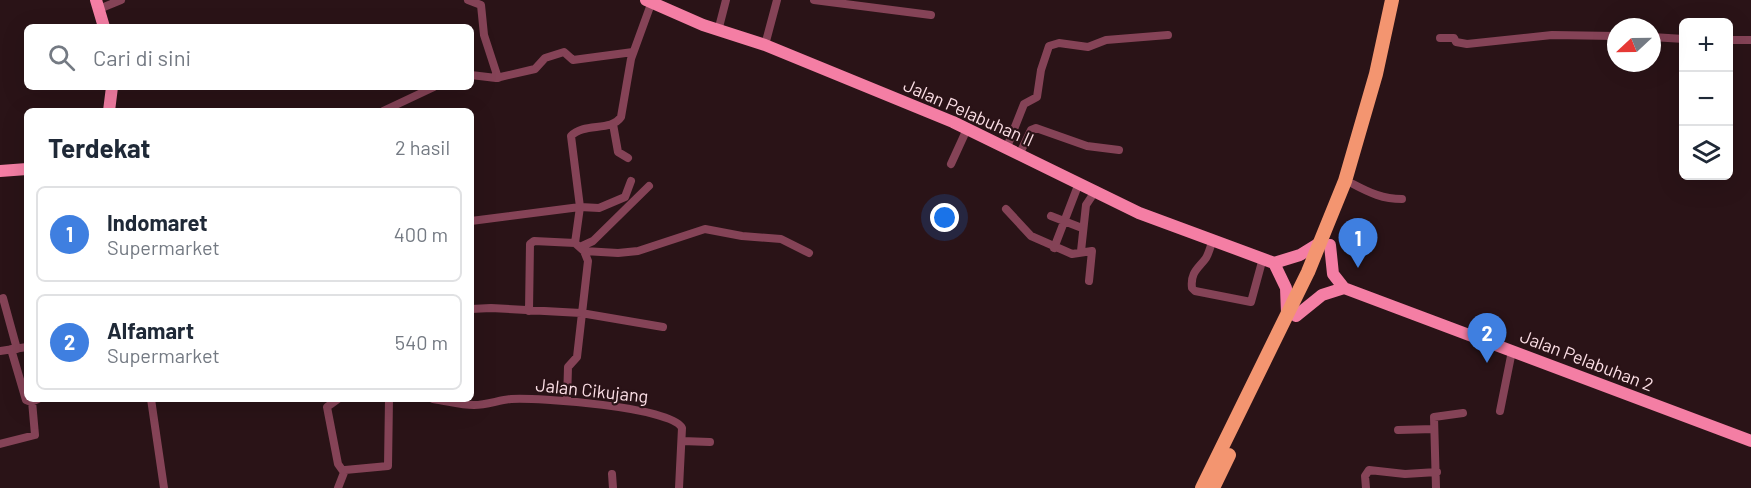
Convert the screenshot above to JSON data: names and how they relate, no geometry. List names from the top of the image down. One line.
{"streets":{"main road":["Jalan Pelabuhan II","Jalan Pelabuhan 2"],"street":["Jalan Cikujang"]},"north":"left","page":{"map_buttons":["+","−"],"search":"Cari di sini","heading":["Terdekat","2 hasil"],"list":[{"mark":"1","name":"Indomaret","note":"Supermarket","value":"400 m"},{"mark":"2","name":"Alfamart","note":"Supermarket","value":"540 m"}],"pins":["1","2"]}}
